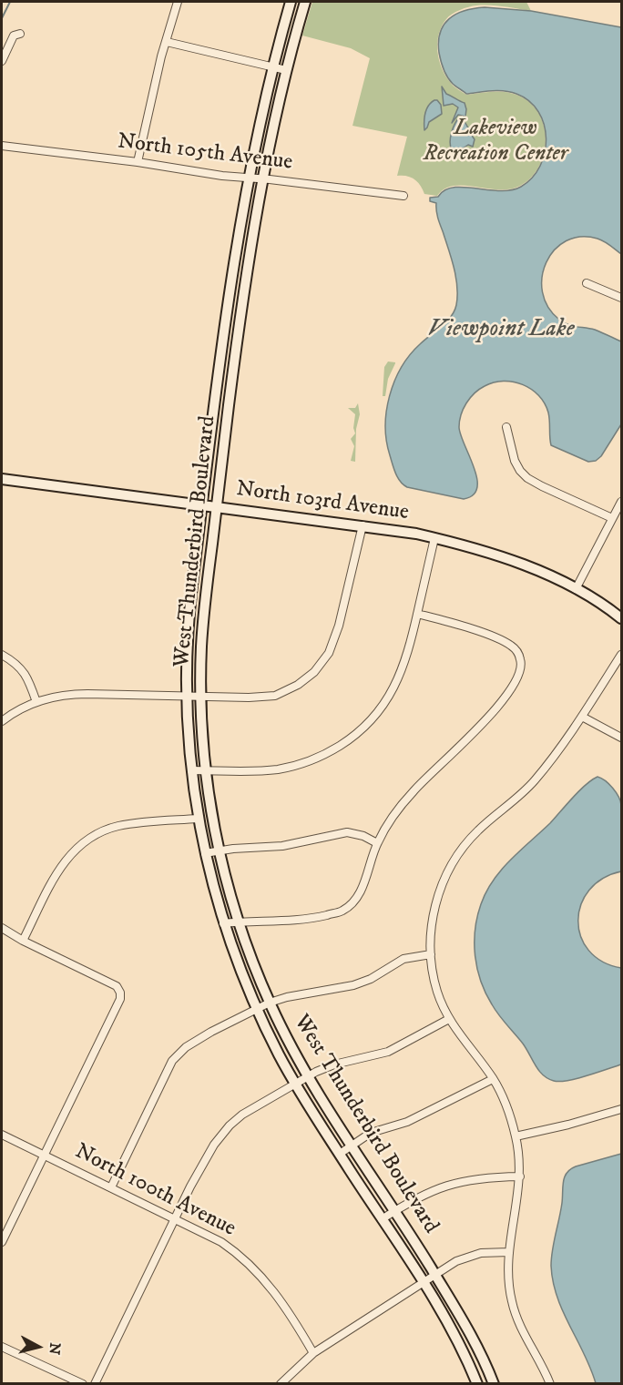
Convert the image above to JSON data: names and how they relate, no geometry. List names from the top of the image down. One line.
{"streets":{"street":["North 105th Avenue","North 103rd Avenue","West Thunderbird Boulevard","North 100th Avenue"]},"crossings":[["North 105th Avenue","West Thunderbird Boulevard"],["North 103rd Avenue","West Thunderbird Boulevard"]],"water":["Viewpoint Lake"],"parks":["Lakeview Recreation Center"],"north":"right"}
